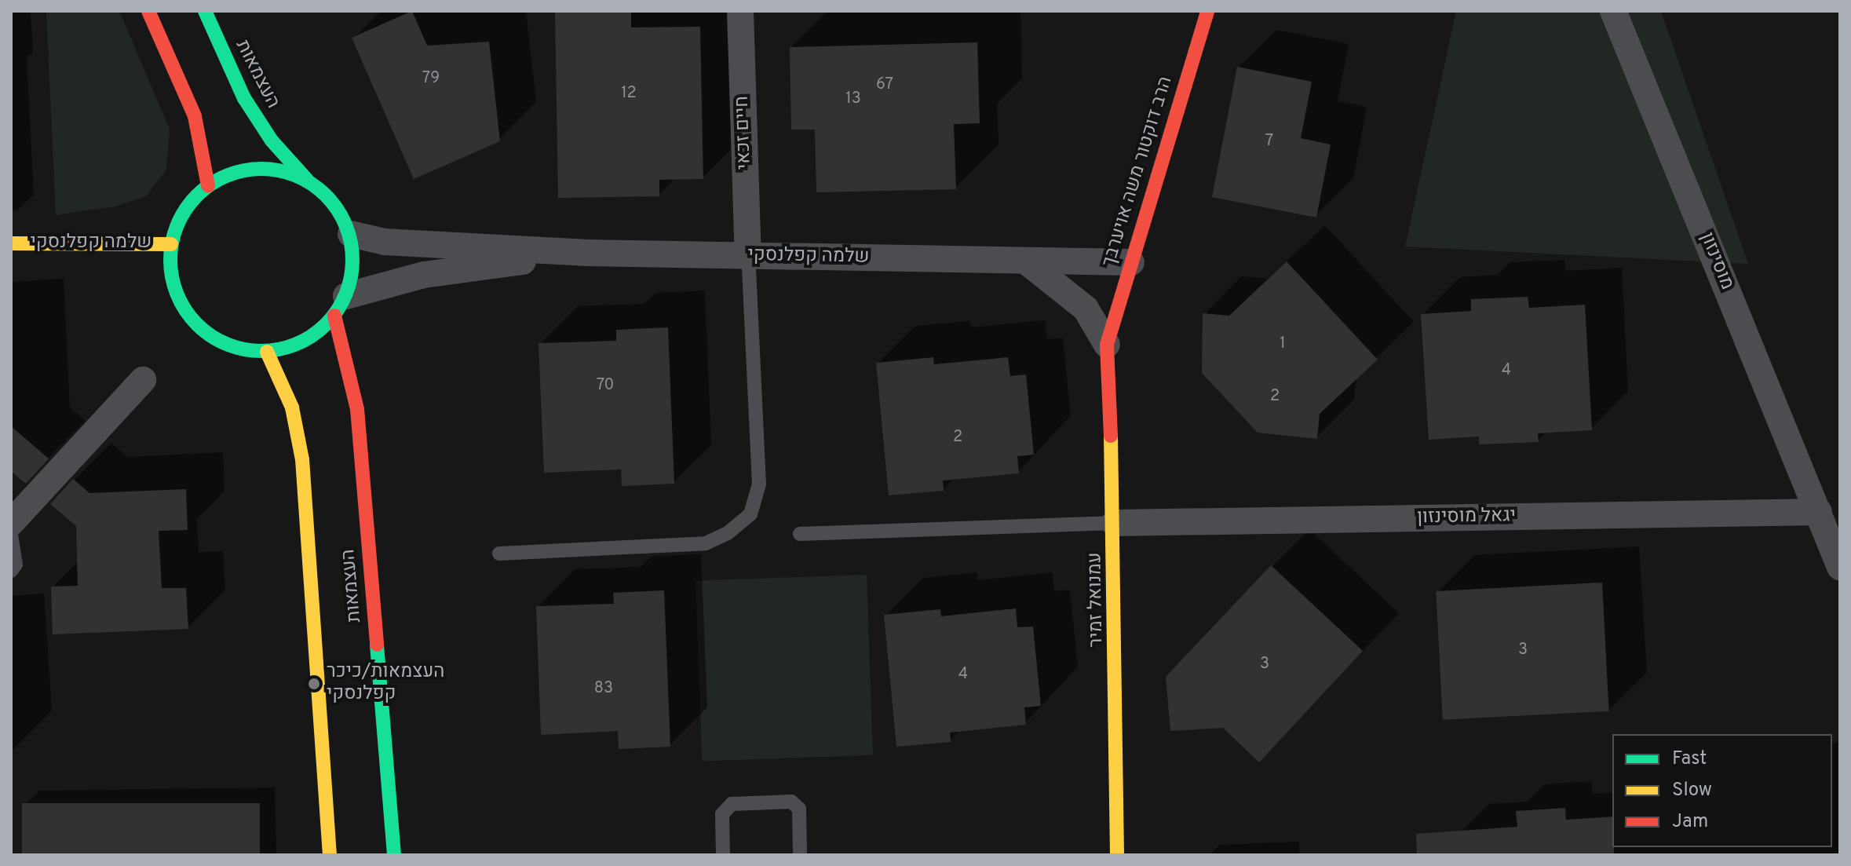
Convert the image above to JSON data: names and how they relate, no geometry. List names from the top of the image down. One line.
{"streets":{"main road":["העצמאות","הרב דוקטור משה אויערבך","שלמה קפלנסקי","עמנואל זמיר"],"street":["חיים זכאי","מוסינזון","יגאל מוסינזון"]},"crossings":[["העצמאות","שלמה קפלנסקי"],["חיים זכאי","שלמה קפלנסקי"],["הרב דוקטור משה אויערבך","שלמה קפלנסקי"],["הרב דוקטור משה אויערבך","עמנואל זמיר"],["מוסינזון","יגאל מוסינזון"],["יגאל מוסינזון","עמנואל זמיר"]],"places":["העצמאות/כיכר קפלנסקי"],"house_numbers":["79","67","12","13","7","1","4","70","2","2","3","3","4","83"],"legend":["Fast","Slow","Jam"]}
